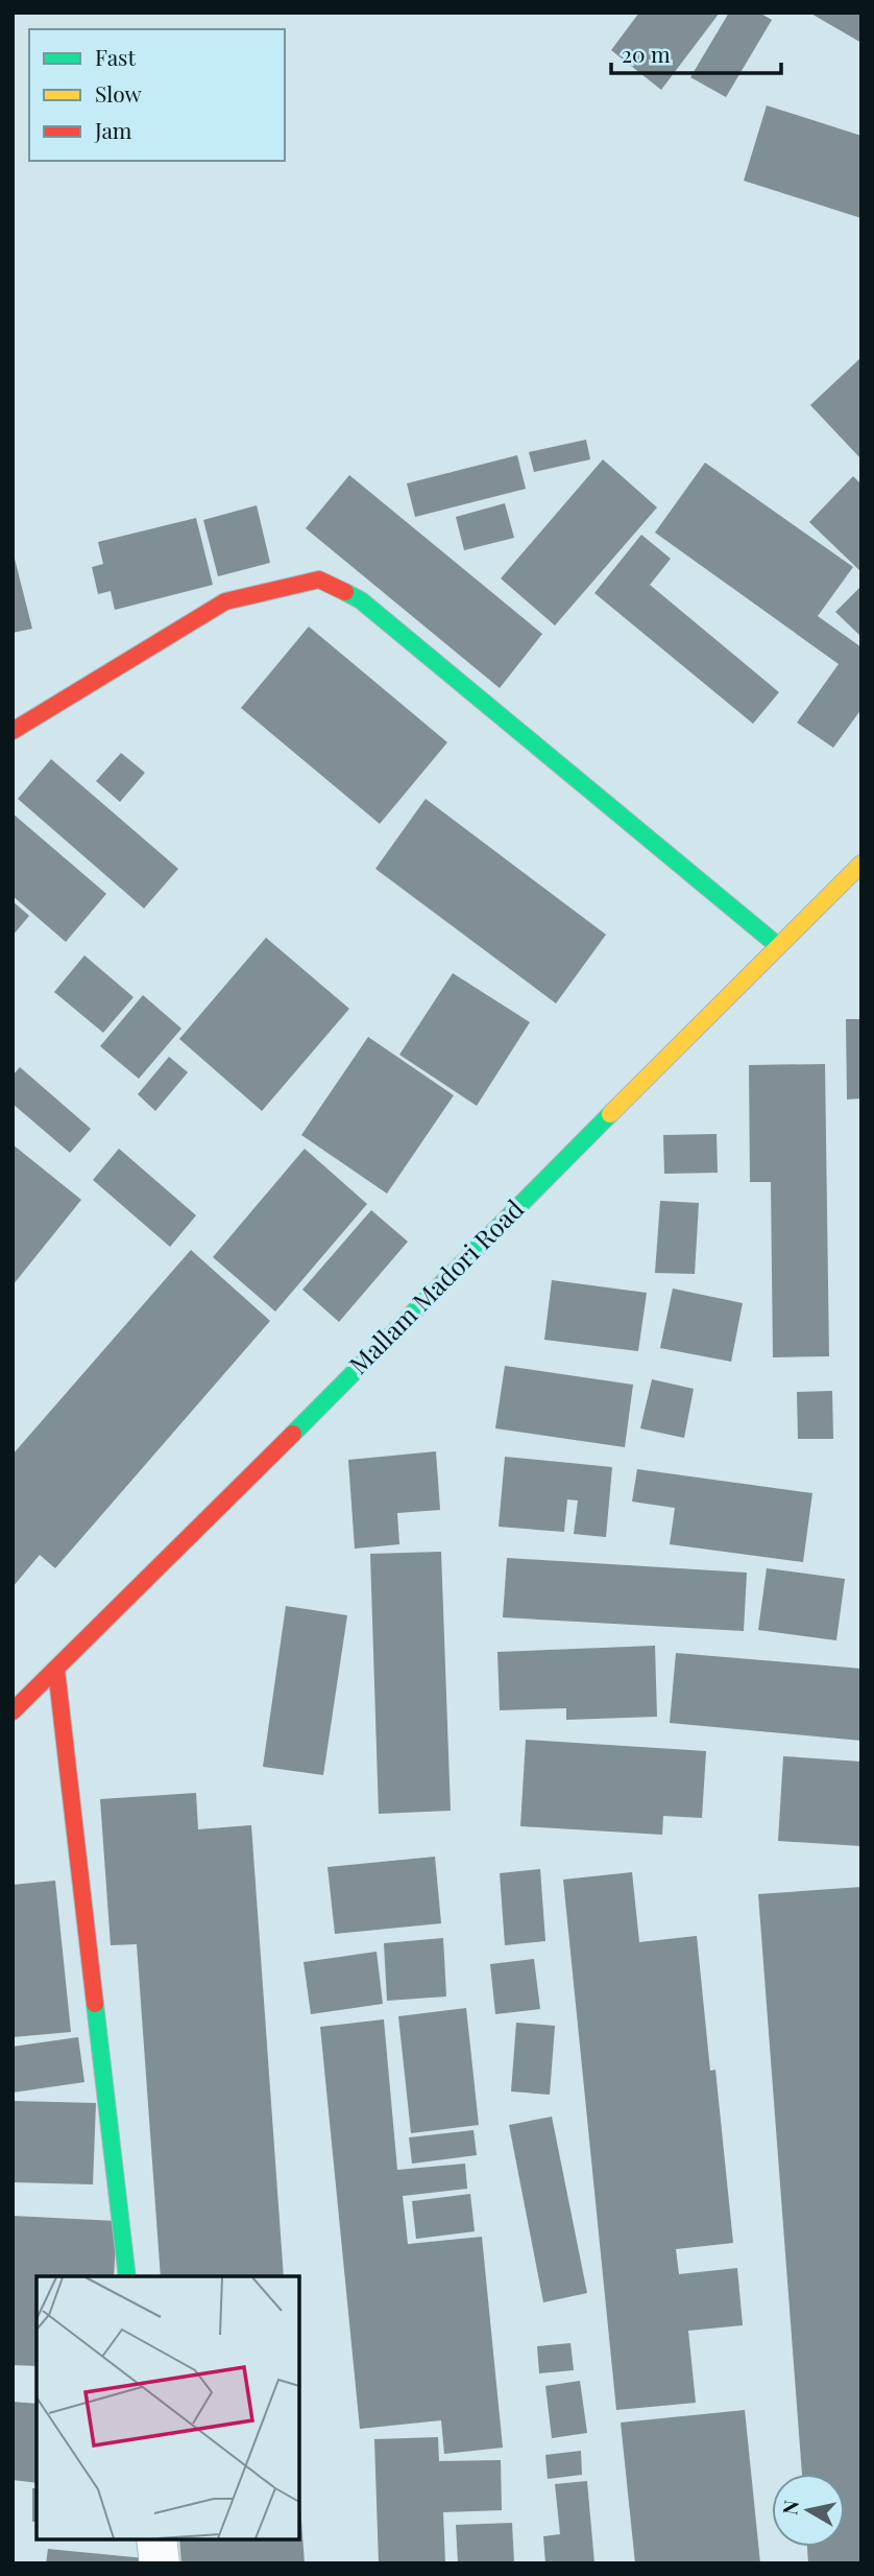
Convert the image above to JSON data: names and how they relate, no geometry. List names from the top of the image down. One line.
{"streets":{"street":["Mallam Madori Road"]},"legend":["Fast","Slow","Jam"],"scale_bar":"20 m","north":"left"}
